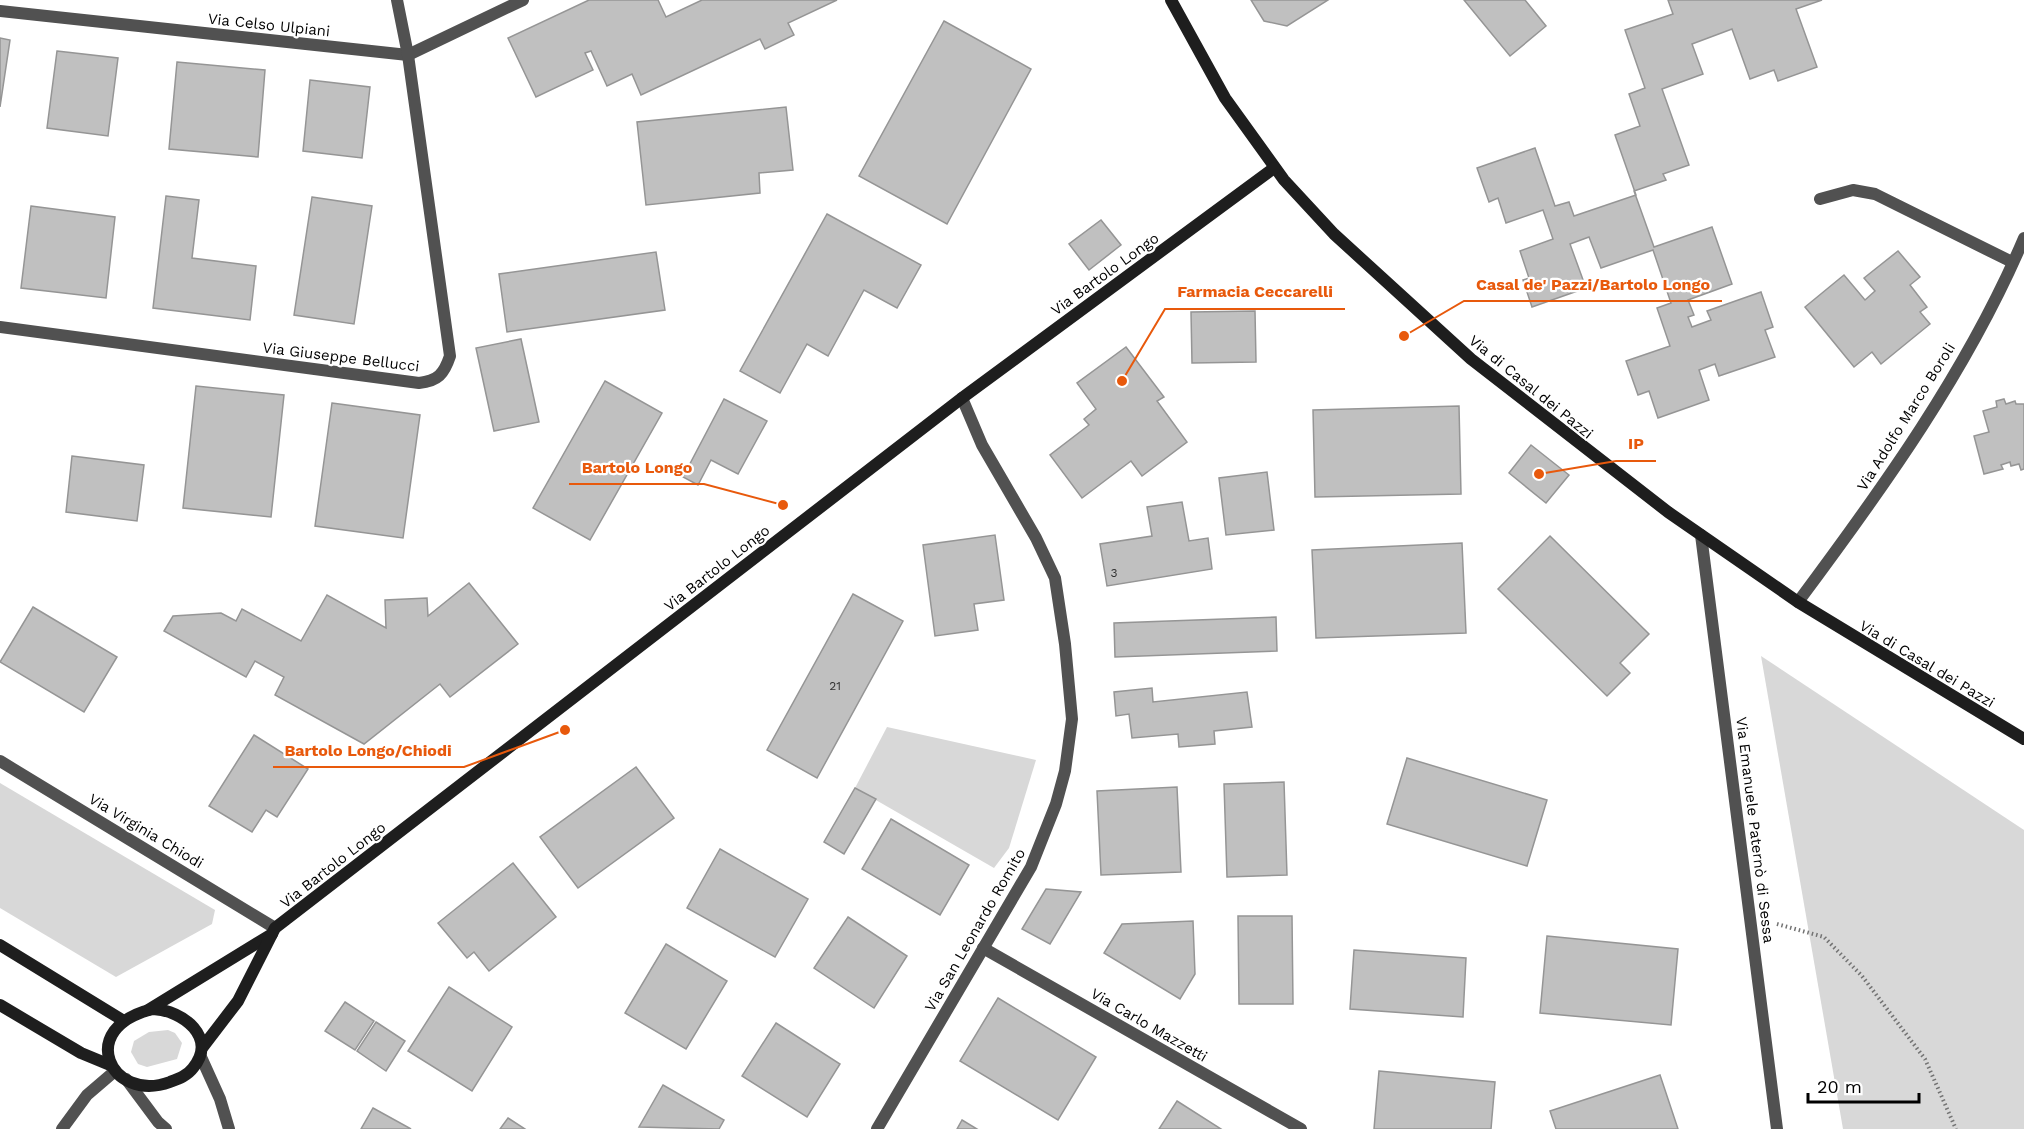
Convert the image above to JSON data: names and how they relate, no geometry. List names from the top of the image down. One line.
{"streets":{"street":["Via Celso Ulpiani","Via Bartolo Longo","Via Giuseppe Bellucci","Via di Casal dei Pazzi","Via Adolfo Marco Boroli","Via Emanuele Paternò di Sessa","Via Virginia Chiodi","Via San Leonardo Romito","Via Carlo Mazzetti"]},"crossings":[["Via Celso Ulpiani","Via Giuseppe Bellucci"],["Via Bartolo Longo","Via di Casal dei Pazzi"],["Via Bartolo Longo","Via Virginia Chiodi"],["Via Bartolo Longo","Via San Leonardo Romito"],["Via di Casal dei Pazzi","Via Adolfo Marco Boroli"],["Via di Casal dei Pazzi","Via Emanuele Paternò di Sessa"],["Via San Leonardo Romito","Via Carlo Mazzetti"]],"places":["Casal de' Pazzi/Bartolo Longo","Farmacia Ceccarelli","IP","Bartolo Longo","Bartolo Longo/Chiodi"],"house_numbers":["3","21"],"scale_bar":"20 m"}
